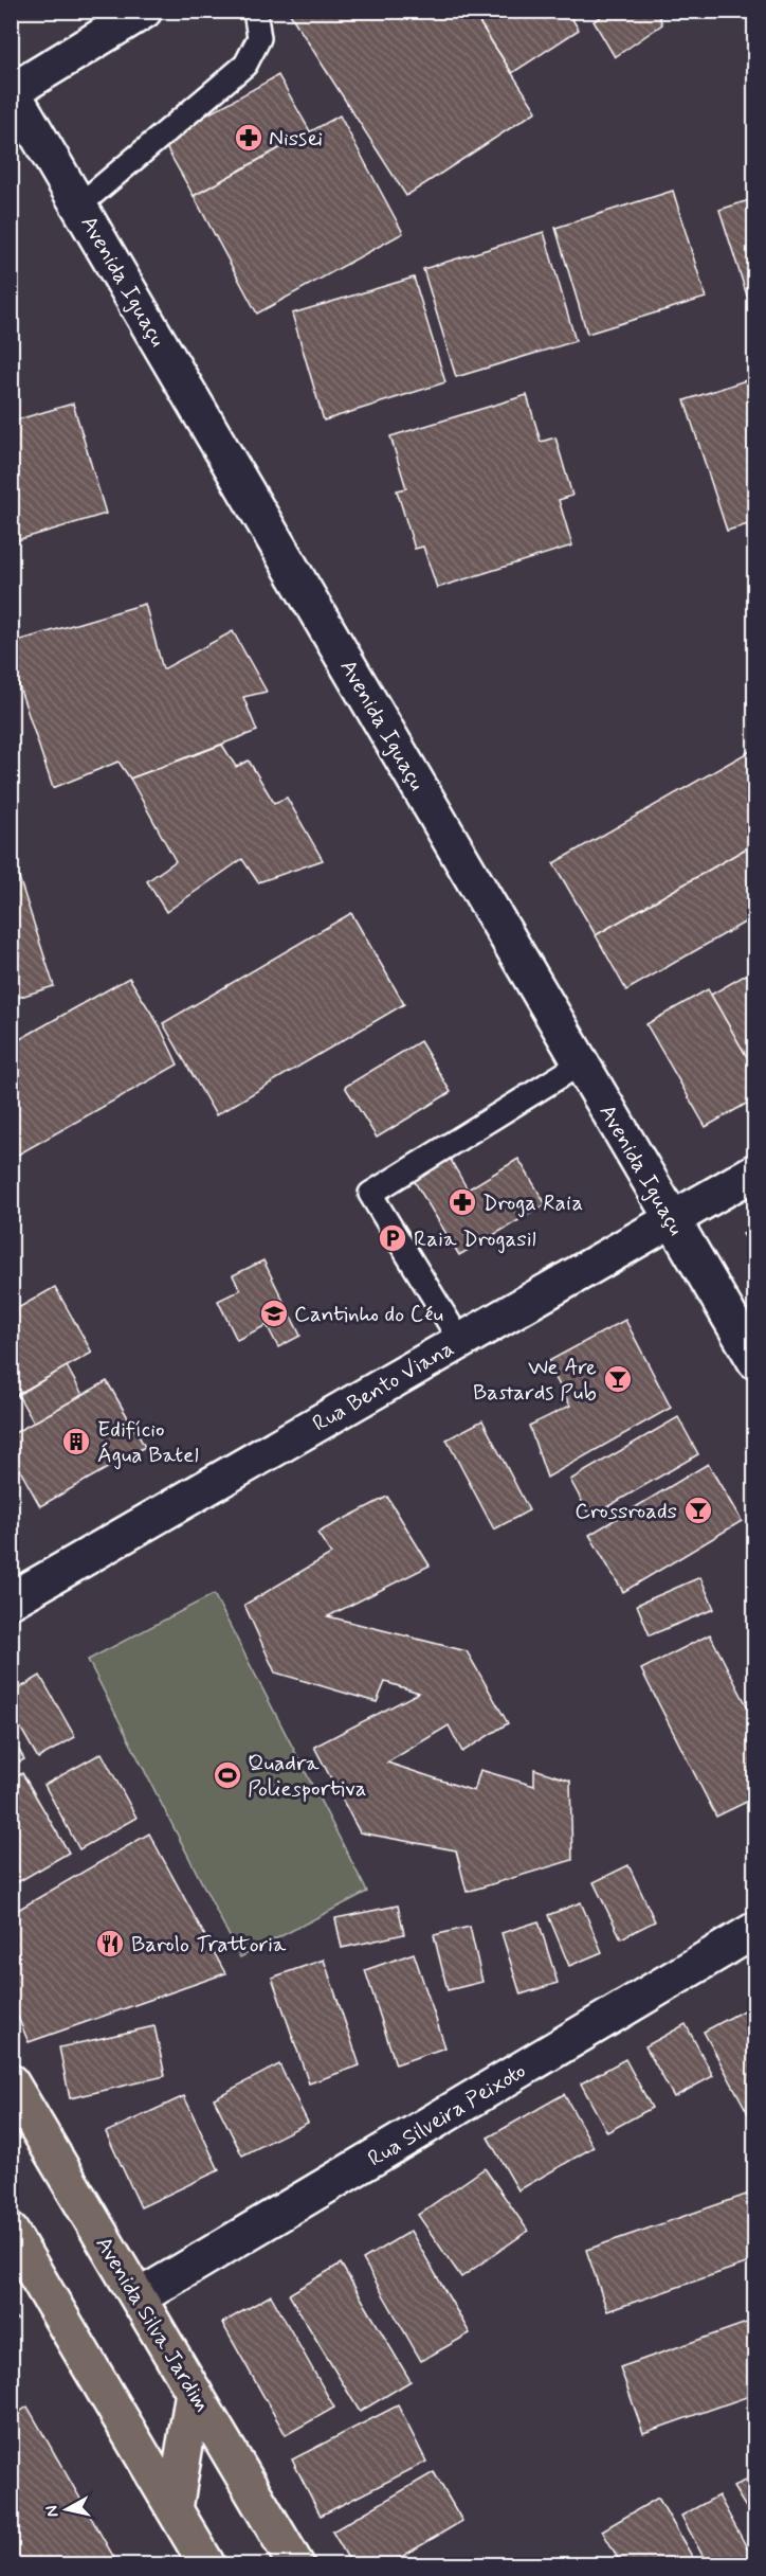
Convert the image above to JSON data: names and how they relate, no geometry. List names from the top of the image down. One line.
{"streets":{"main road":["Avenida Iguaçu","Rua Bento Viana","Rua Silveira Peixoto","Avenida Silva Jardim"]},"crossings":[["Avenida Iguaçu","Rua Bento Viana"],["Rua Silveira Peixoto","Avenida Silva Jardim"]],"places":{"pharmacy":["Nissei","Droga Raia"],"parking":["Raia Drogasil"],"school or university":["Cantinho do Céu"],"bar":["We Are Bastards Pub","Crossroads"],"building":["Edifício Água Batel"],"sports":["Quadra Poliesportiva"],"restaurant":["Barolo Trattoria"]},"north":"left"}
